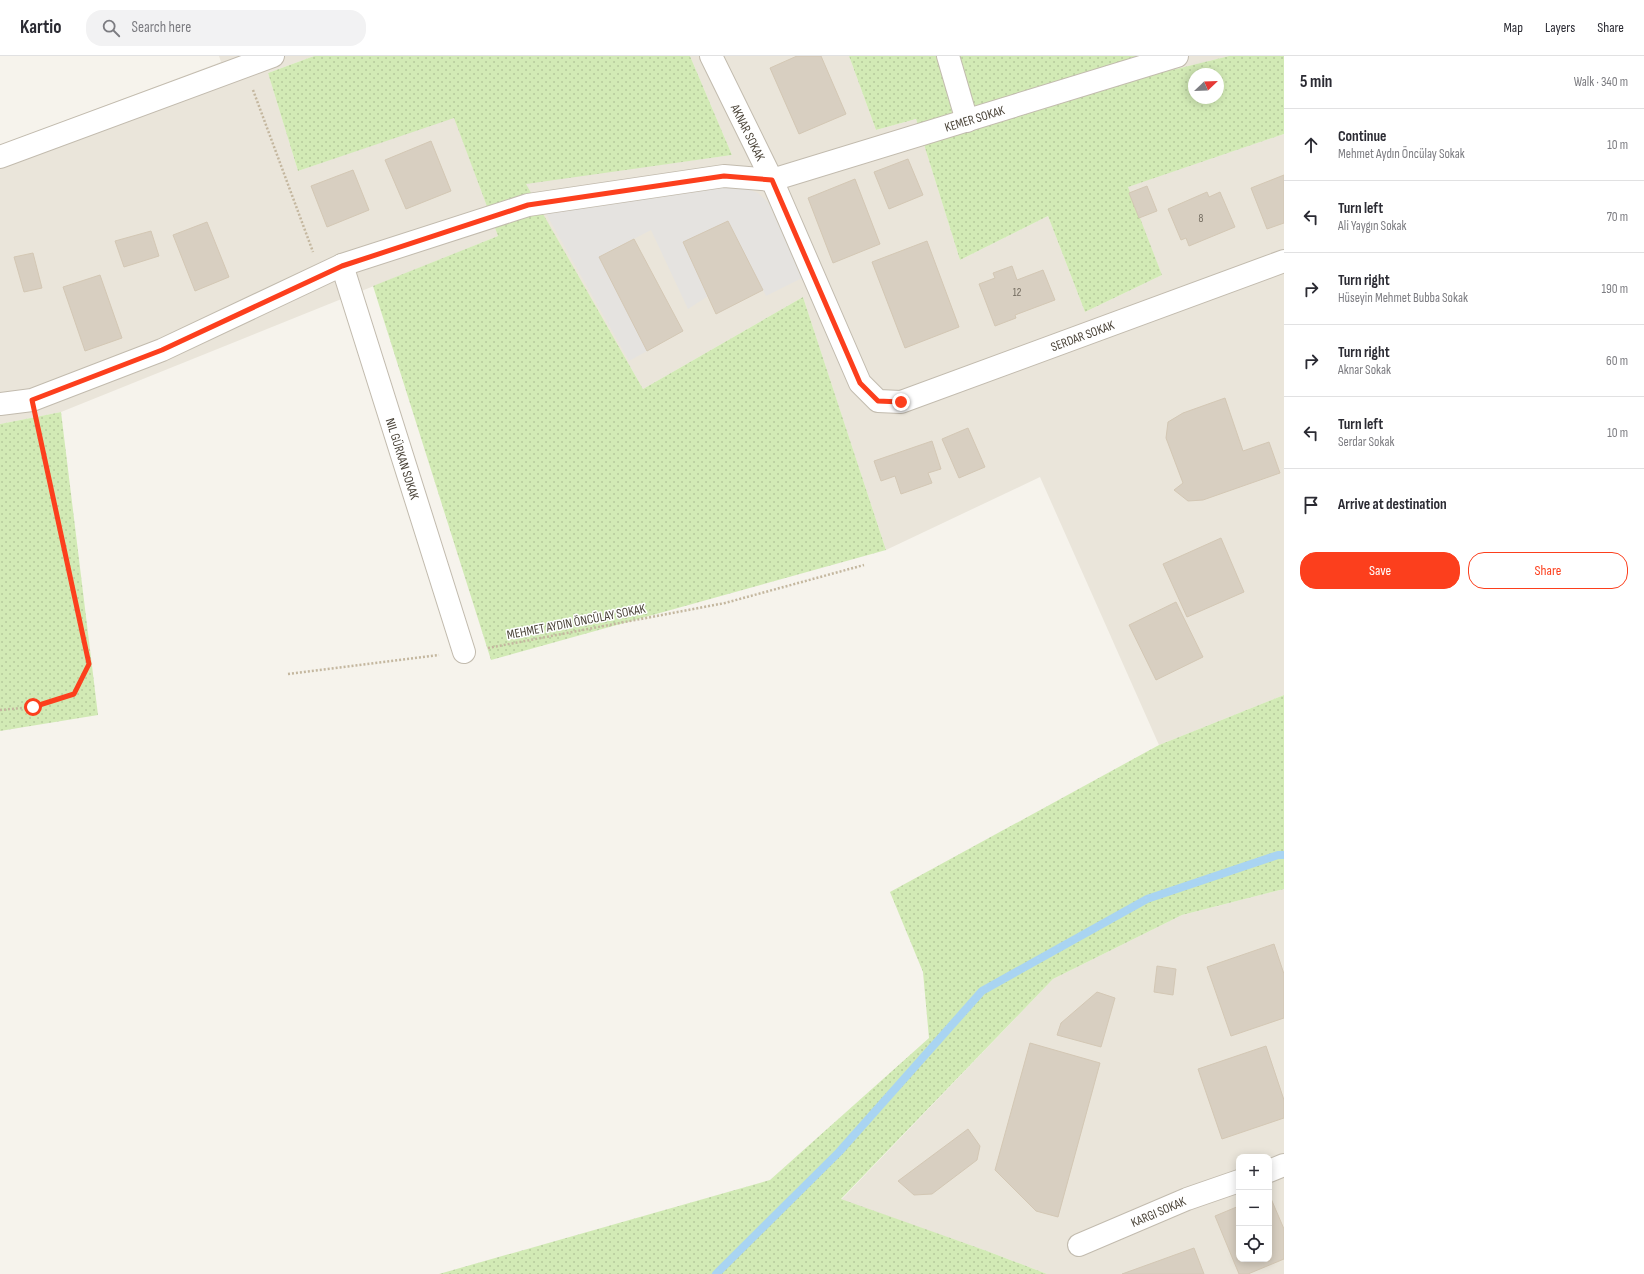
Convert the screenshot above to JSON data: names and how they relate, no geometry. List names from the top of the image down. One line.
{"streets":{"street":["KEMER SOKAK","AKNAR SOKAK","SERDAR SOKAK","NIL GÜRKAN SOKAK"]},"crossings":[["KEMER SOKAK","AKNAR SOKAK"],["AKNAR SOKAK","SERDAR SOKAK"]],"house_numbers":["8","12"],"north":"top right","page":{"header":"Kartio","search":"Search here","nav":["Map","Layers","Share"],"heading":["5 min","Walk · 340 m"],"list":[["Continue","Mehmet Aydın Öncülay Sokak","10 m"],["Turn left","Ali Yaygın Sokak","70 m"],["Turn right","Hüseyin Mehmet Bubba Sokak","190 m"],["Turn right","Aknar Sokak","60 m"],["Turn left","Serdar Sokak","10 m"],"Arrive at destination"],"buttons":["Save","Share"],"map_buttons":["+","−"]}}
